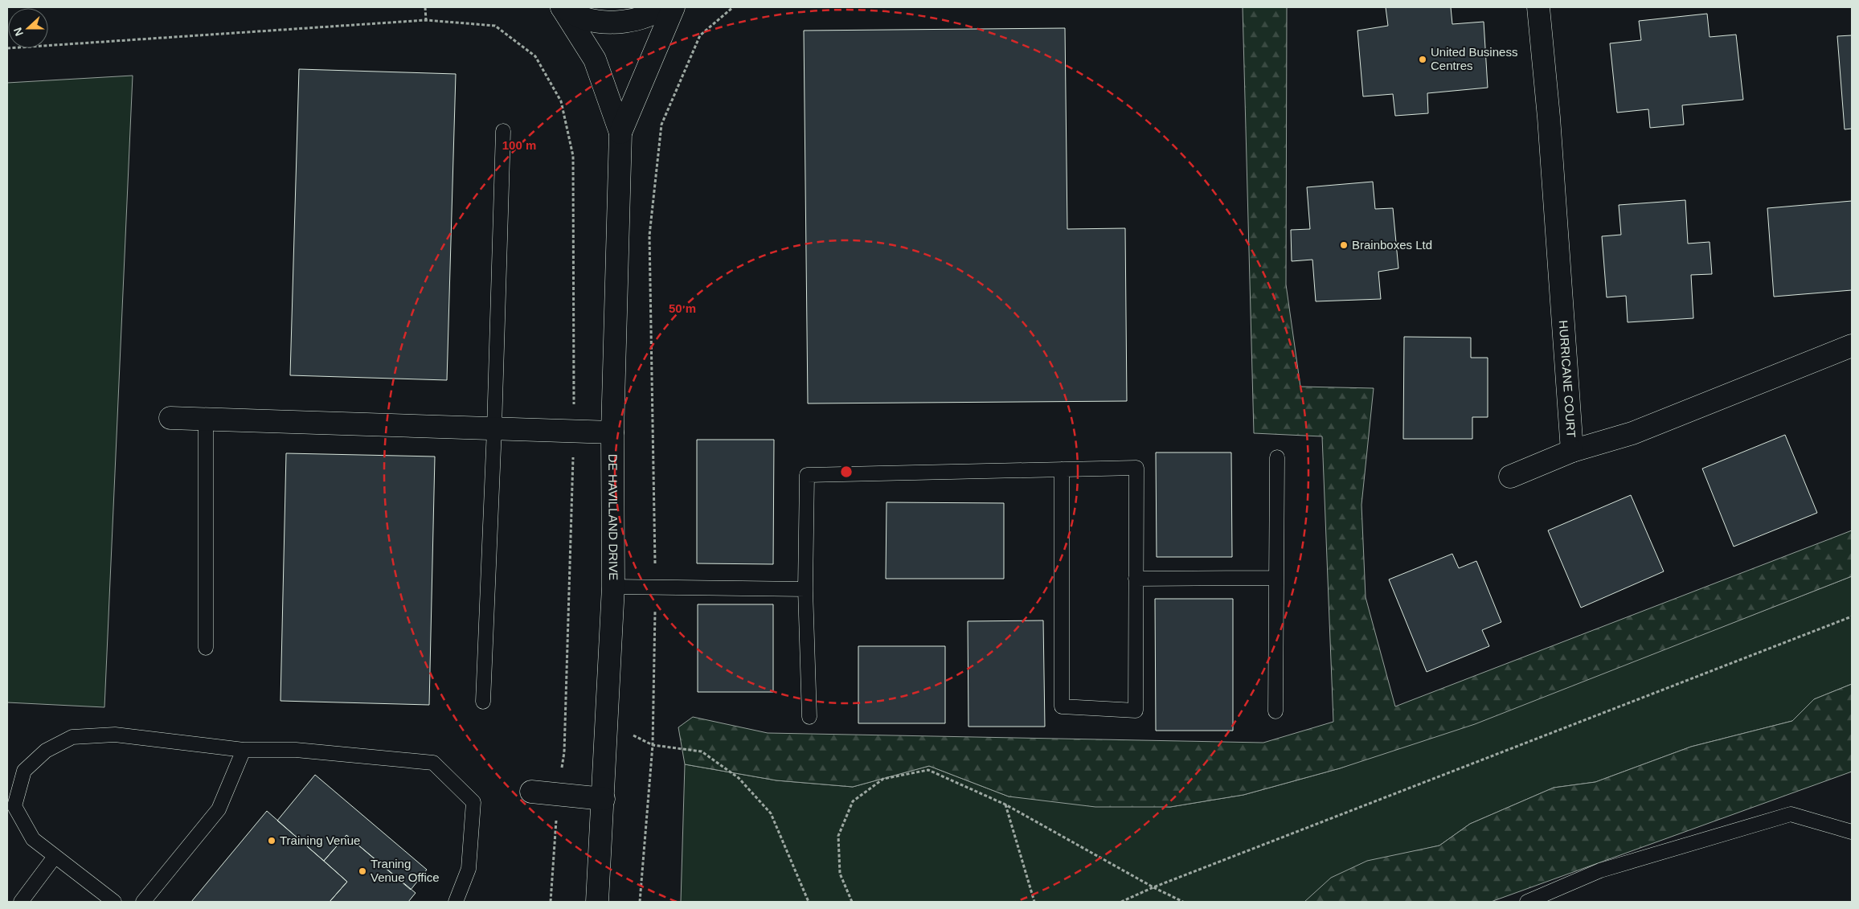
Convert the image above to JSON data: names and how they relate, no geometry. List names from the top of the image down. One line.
{"streets":{"street":["HURRICANE COURT","DE HAVILLAND DRIVE"]},"places":["United Business Centres","Brainboxes Ltd","Training Venue","Traning Venue Office"],"north":"left","rings":["100 m","50 m"]}
